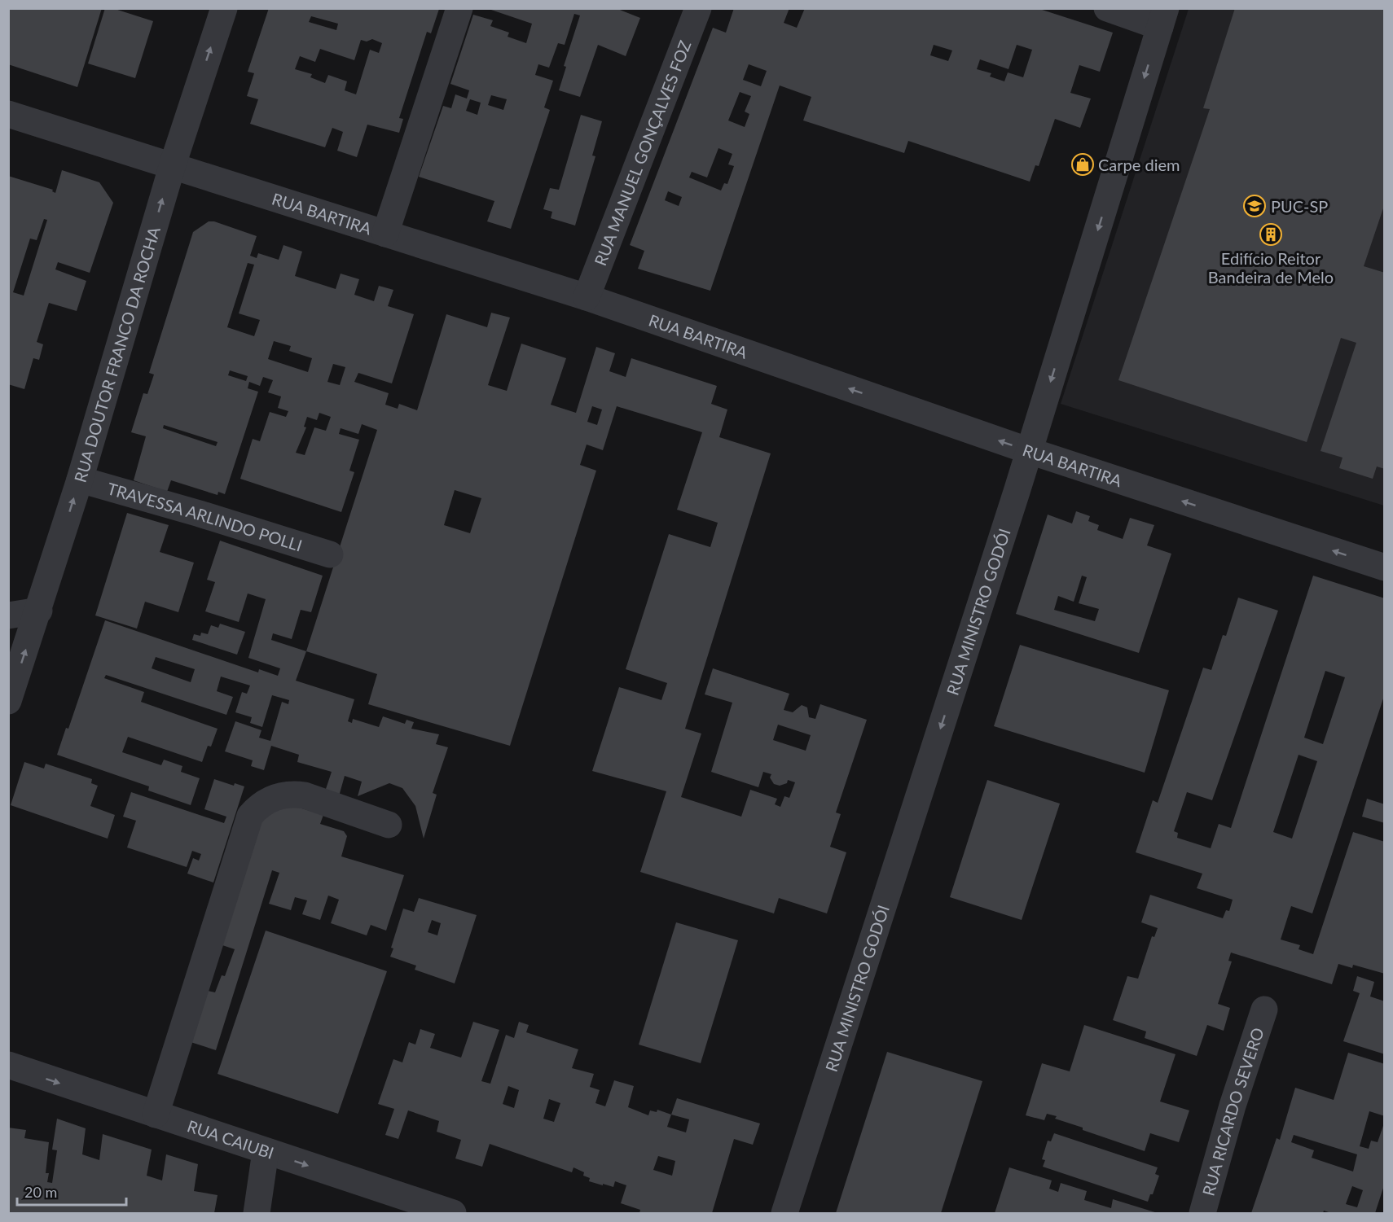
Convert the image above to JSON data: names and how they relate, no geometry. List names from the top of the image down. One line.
{"streets":{"street":["RUA MANUEL GONÇALVES FOZ","RUA BARTIRA","RUA DOUTOR FRANCO DA ROCHA","TRAVESSA ARLINDO POLLI","RUA MINISTRO GODÓI","RUA RICARDO SEVERO","RUA CAIUBI"]},"crossings":[["RUA MANUEL GONÇALVES FOZ","RUA BARTIRA"],["RUA BARTIRA","RUA DOUTOR FRANCO DA ROCHA"],["RUA BARTIRA","RUA MINISTRO GODÓI"],["RUA DOUTOR FRANCO DA ROCHA","TRAVESSA ARLINDO POLLI"]],"one_way":["RUA BARTIRA","RUA DOUTOR FRANCO DA ROCHA","RUA MINISTRO GODÓI","RUA CAIUBI"],"places":{"shop":["Carpe diem"],"school or university":["PUC-SP"],"building":["Edifício Reitor Bandeira de Melo"]},"scale_bar":"20 m"}
